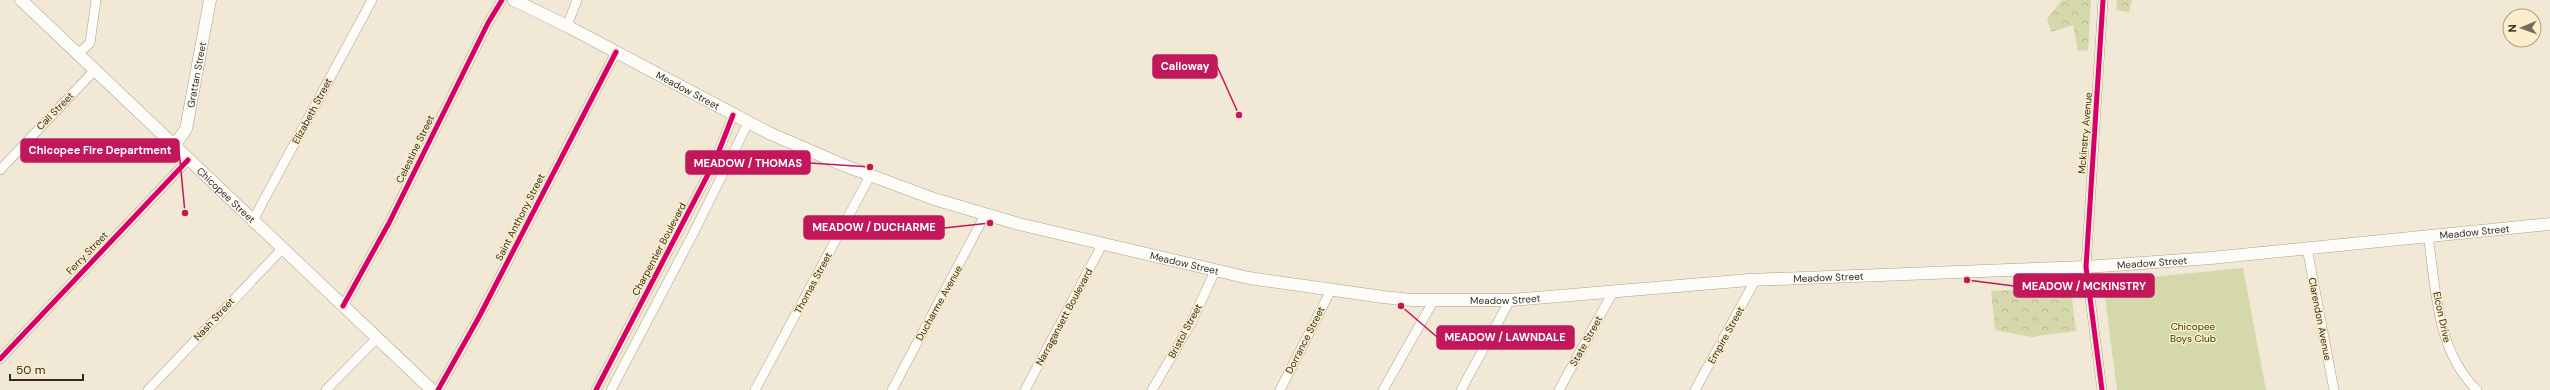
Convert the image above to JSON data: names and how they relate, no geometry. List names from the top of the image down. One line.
{"streets":{"main road":["Grattan Street","Meadow Street","Chicopee Street"],"street":["Call Street","Elizabeth Street","Mckinstry Avenue","Celestine Street","Saint Anthony Street","Charpentier Boulevard","Ferry Street","Thomas Street","Ducharme Avenue","Narragansett Boulevard","Elcon Drive","Nash Street","Clarendon Avenue","Bristol Street","Empire Street","Dorrance Street","State Street"]},"crossings":[["Grattan Street","Chicopee Street"],["Meadow Street","Mckinstry Avenue"],["Meadow Street","Saint Anthony Street"],["Meadow Street","Charpentier Boulevard"],["Meadow Street","Thomas Street"],["Meadow Street","Ducharme Avenue"],["Meadow Street","Narragansett Boulevard"],["Meadow Street","Elcon Drive"],["Meadow Street","Clarendon Avenue"],["Meadow Street","Bristol Street"],["Meadow Street","Empire Street"],["Meadow Street","Dorrance Street"],["Meadow Street","State Street"],["Call Street","Chicopee Street"],["Elizabeth Street","Chicopee Street"],["Celestine Street","Chicopee Street"],["Chicopee Street","Ferry Street"],["Chicopee Street","Nash Street"]],"parks":["Chicopee Boys Club"],"places":["Calloway","MEADOW / THOMAS","Chicopee Fire Department","MEADOW / DUCHARME","MEADOW / MCKINSTRY","MEADOW / LAWNDALE"],"scale_bar":"50 m","north":"left"}
